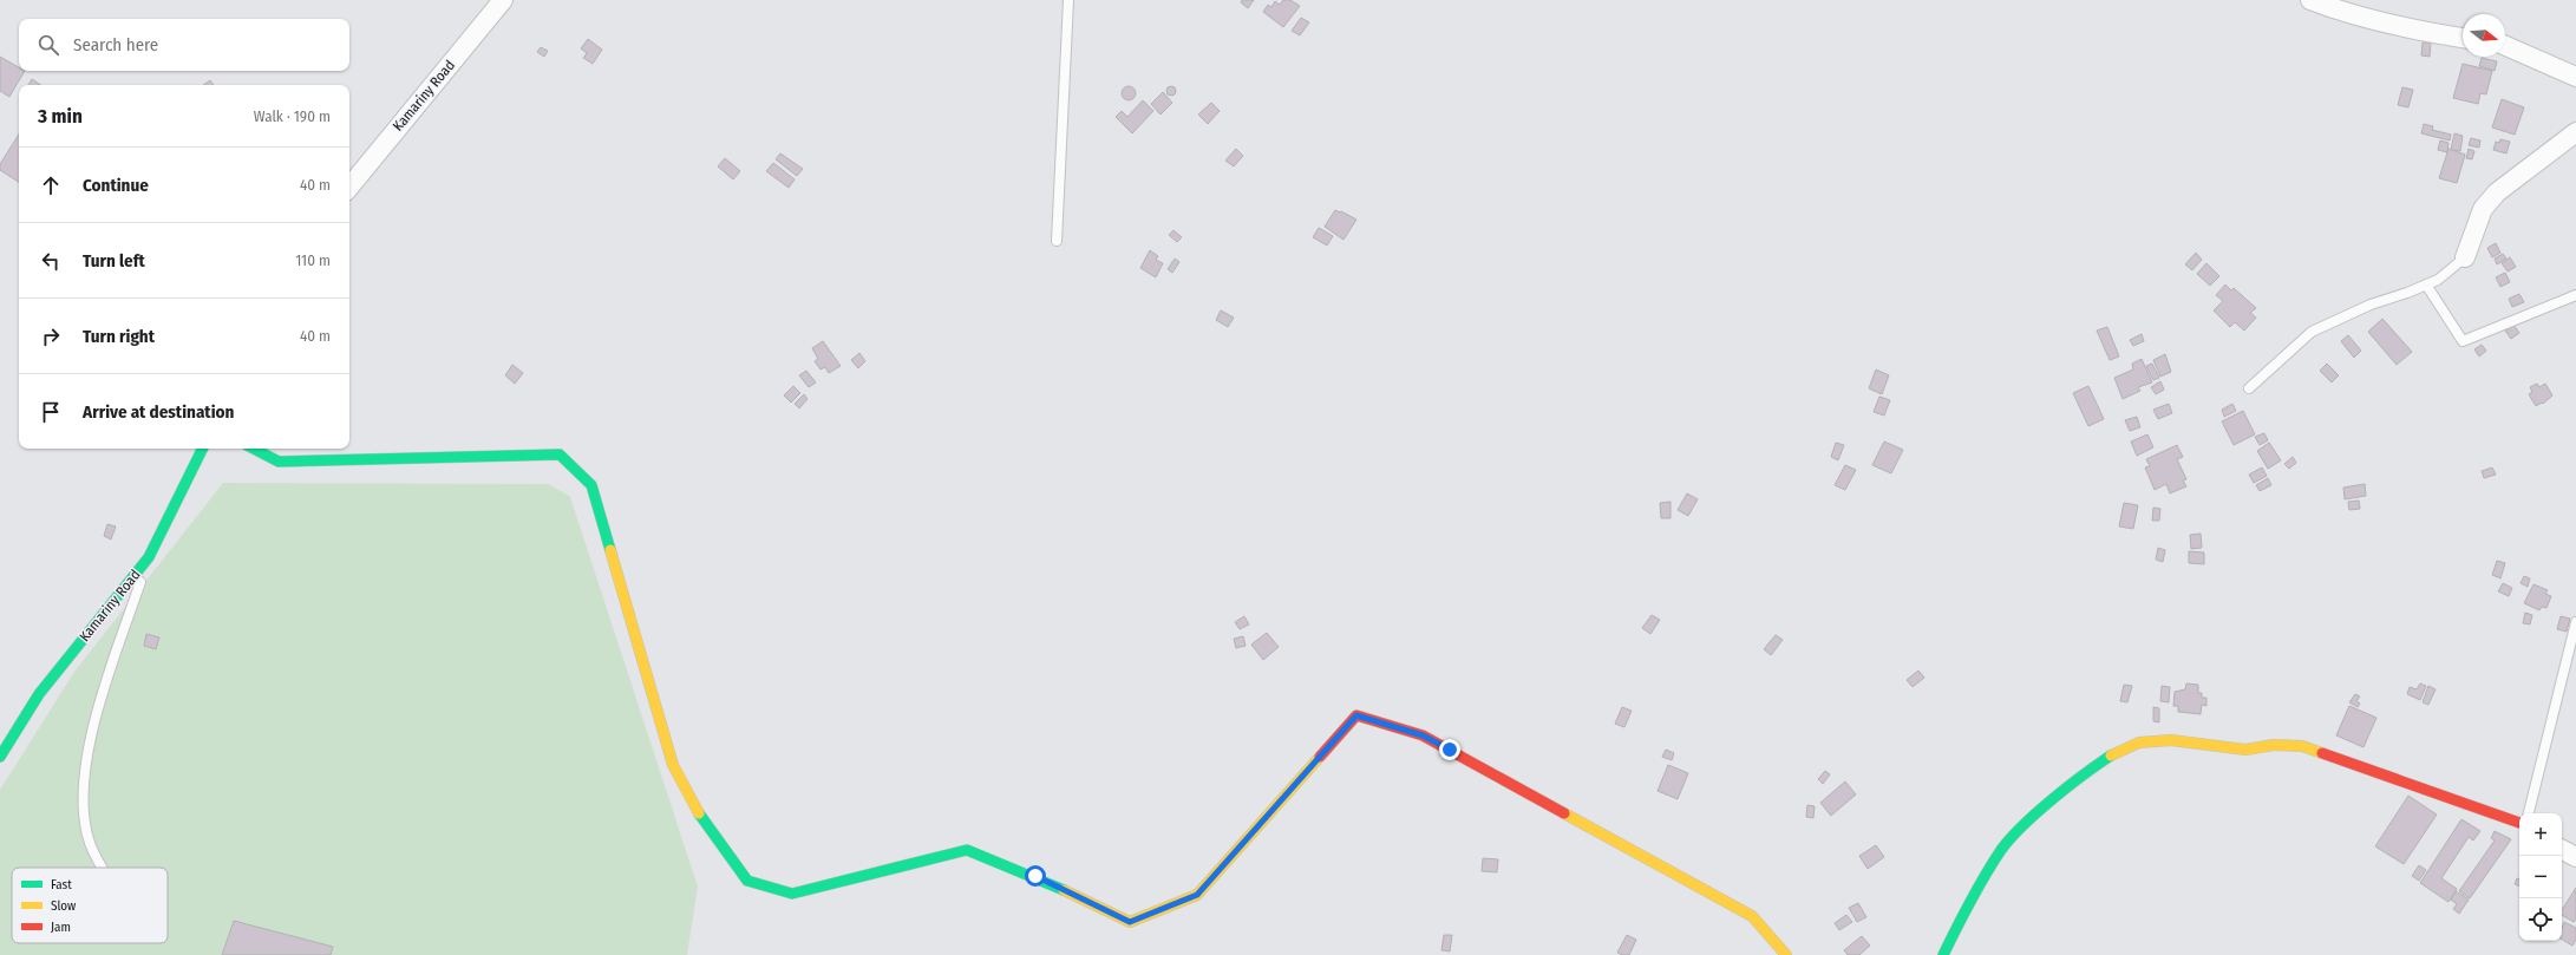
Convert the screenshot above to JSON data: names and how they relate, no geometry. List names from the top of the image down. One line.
{"streets":{"street":["Kamariny Road"]},"legend":["Fast","Slow","Jam"],"north":"right","page":{"search":"Search here","heading":["3 min","Walk · 190 m"],"list":[["Continue","40 m"],["Turn left","110 m"],["Turn right","40 m"],"Arrive at destination"],"map_buttons":["+","−"]}}
